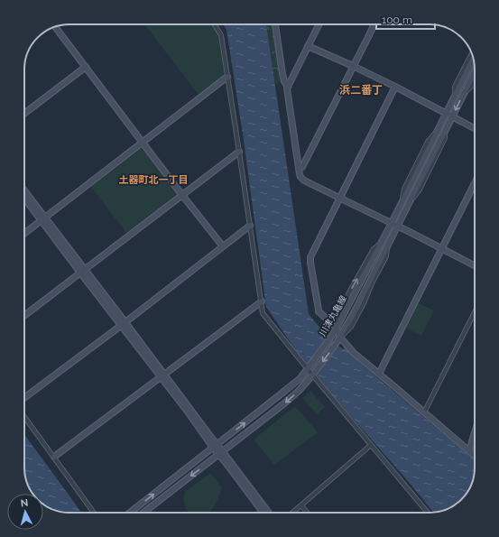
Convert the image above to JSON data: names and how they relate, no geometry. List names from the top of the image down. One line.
{"streets":{"street":["川津丸亀線"]},"districts":["浜二番丁","土器町北一丁目"],"scale_bar":"100 m","north":"top"}
